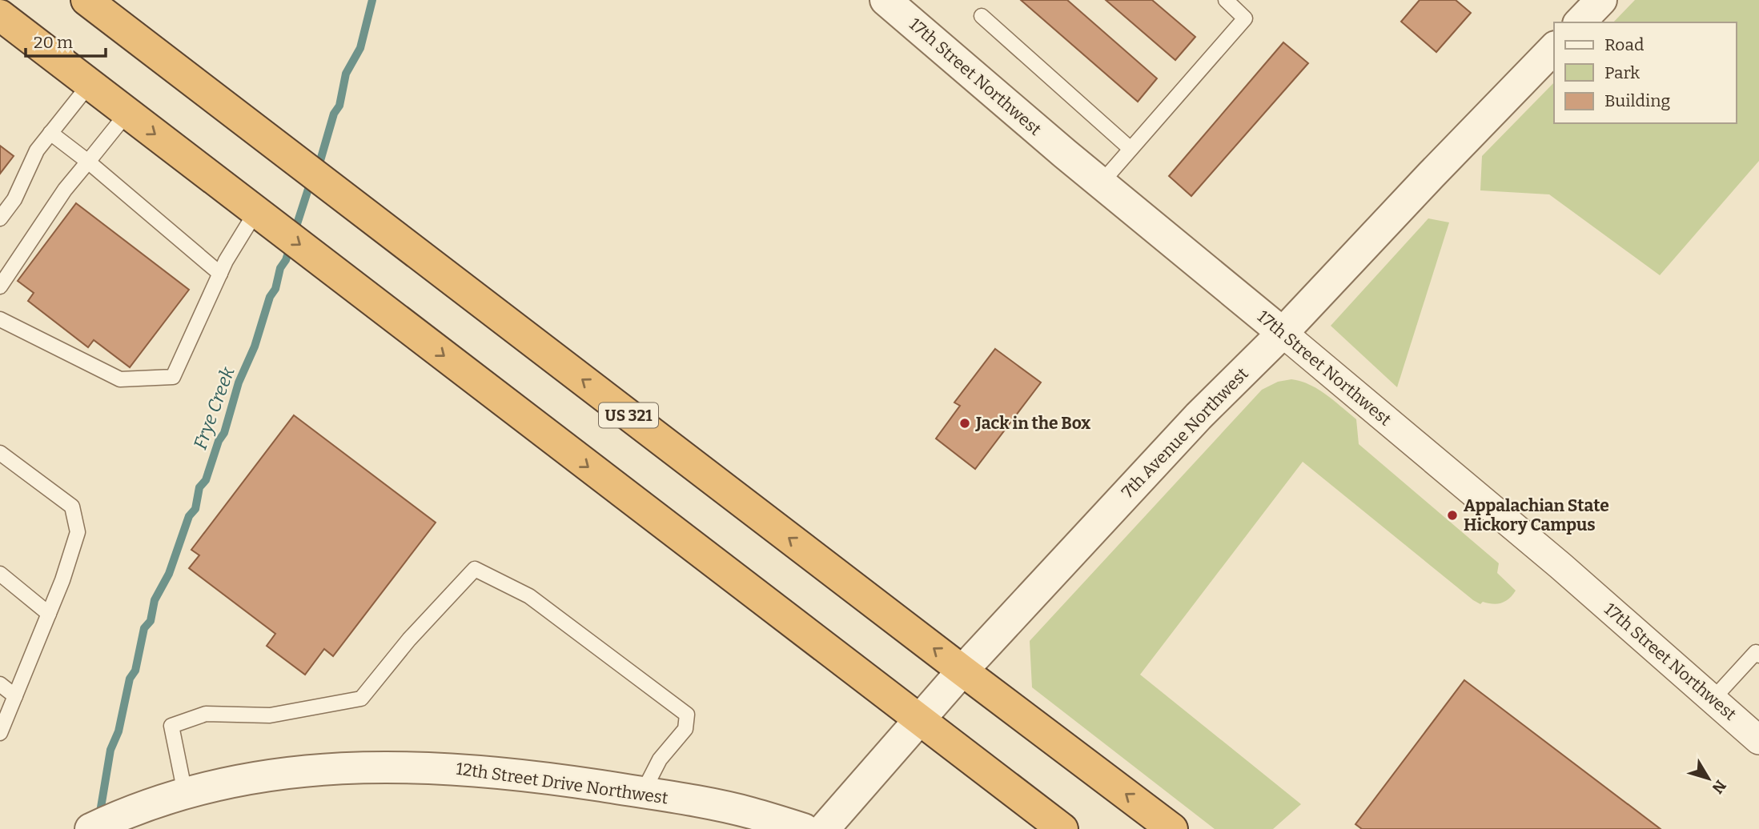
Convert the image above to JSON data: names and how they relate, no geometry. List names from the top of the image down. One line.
{"streets":{"highway":["US 321"],"street":["17th Street Northwest","7th Avenue Northwest","12th Street Drive Northwest"]},"crossings":[["17th Street Northwest","7th Avenue Northwest"],["US 321","7th Avenue Northwest"]],"water":["Frye Creek"],"places":["Jack in the Box","Appalachian State Hickory Campus"],"legend":["Road","Park","Building"],"scale_bar":"20 m","north":"bottom right"}
